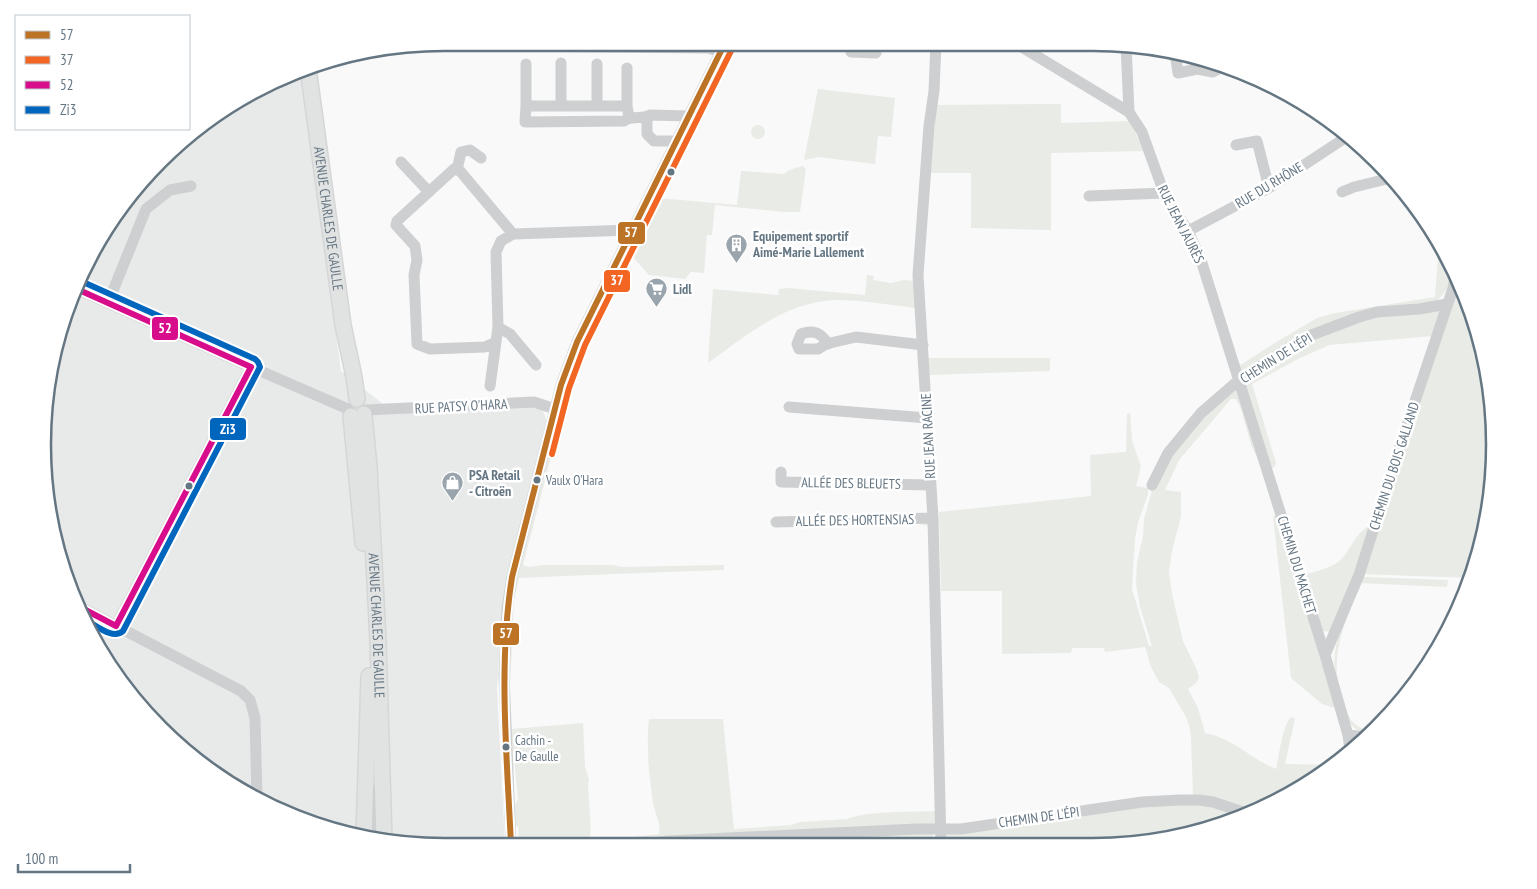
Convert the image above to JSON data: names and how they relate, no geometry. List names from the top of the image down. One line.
{"streets":{"main road":["AVENUE CHARLES DE GAULLE"],"street":["RUE DU RHÔNE","RUE JEAN JAURÈS","CHEMIN DE L'ÉPI","RUE PATSY O'HARA","RUE JEAN RACINE","CHEMIN DU BOIS GALLAND","ALLÉE DES BLEUETS","ALLÉE DES HORTENSIAS","CHEMIN DU MACHET"]},"crossings":[["RUE DU RHÔNE","RUE JEAN JAURÈS"],["AVENUE CHARLES DE GAULLE","RUE PATSY O'HARA"],["RUE JEAN JAURÈS","CHEMIN DE L'ÉPI"],["RUE JEAN JAURÈS","CHEMIN DU MACHET"],["CHEMIN DE L'ÉPI","RUE JEAN RACINE"],["CHEMIN DE L'ÉPI","CHEMIN DU BOIS GALLAND"],["CHEMIN DE L'ÉPI","CHEMIN DU MACHET"],["RUE JEAN RACINE","ALLÉE DES BLEUETS"],["RUE JEAN RACINE","ALLÉE DES HORTENSIAS"],["CHEMIN DU BOIS GALLAND","CHEMIN DU MACHET"]],"places":{"building":["Equipement sportif Aimé-Marie Lallement"],"supermarket":["Lidl"],"other":["Vaulx O'Hara","Cachin - De Gaulle"],"shop":["PSA Retail - Citroën"]},"lines":["transit line 57","transit line 37","transit line Zi3","transit line 52"],"legend":["57","37","52","Zi3"],"scale_bar":"100 m"}
